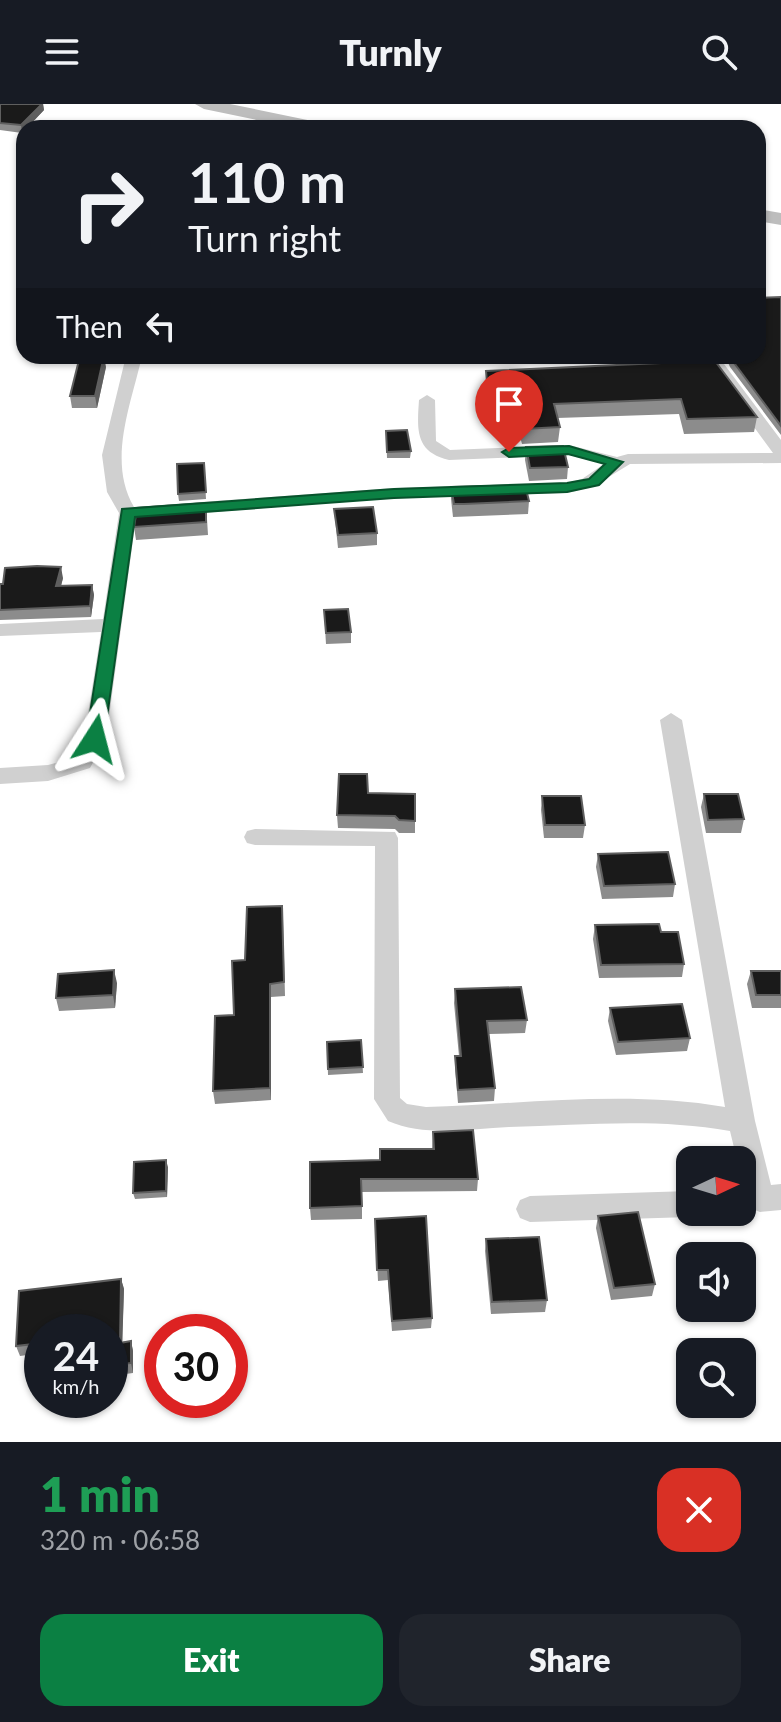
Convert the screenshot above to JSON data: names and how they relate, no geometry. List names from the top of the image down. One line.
{"north":"right","page":{"header":"Turnly","turn":["110 m","Turn right"],"then":"Then","speed":"24 km/h","limit":"30","heading":["1 min","320 m · 06:58"],"buttons":["Exit","Share"]}}
